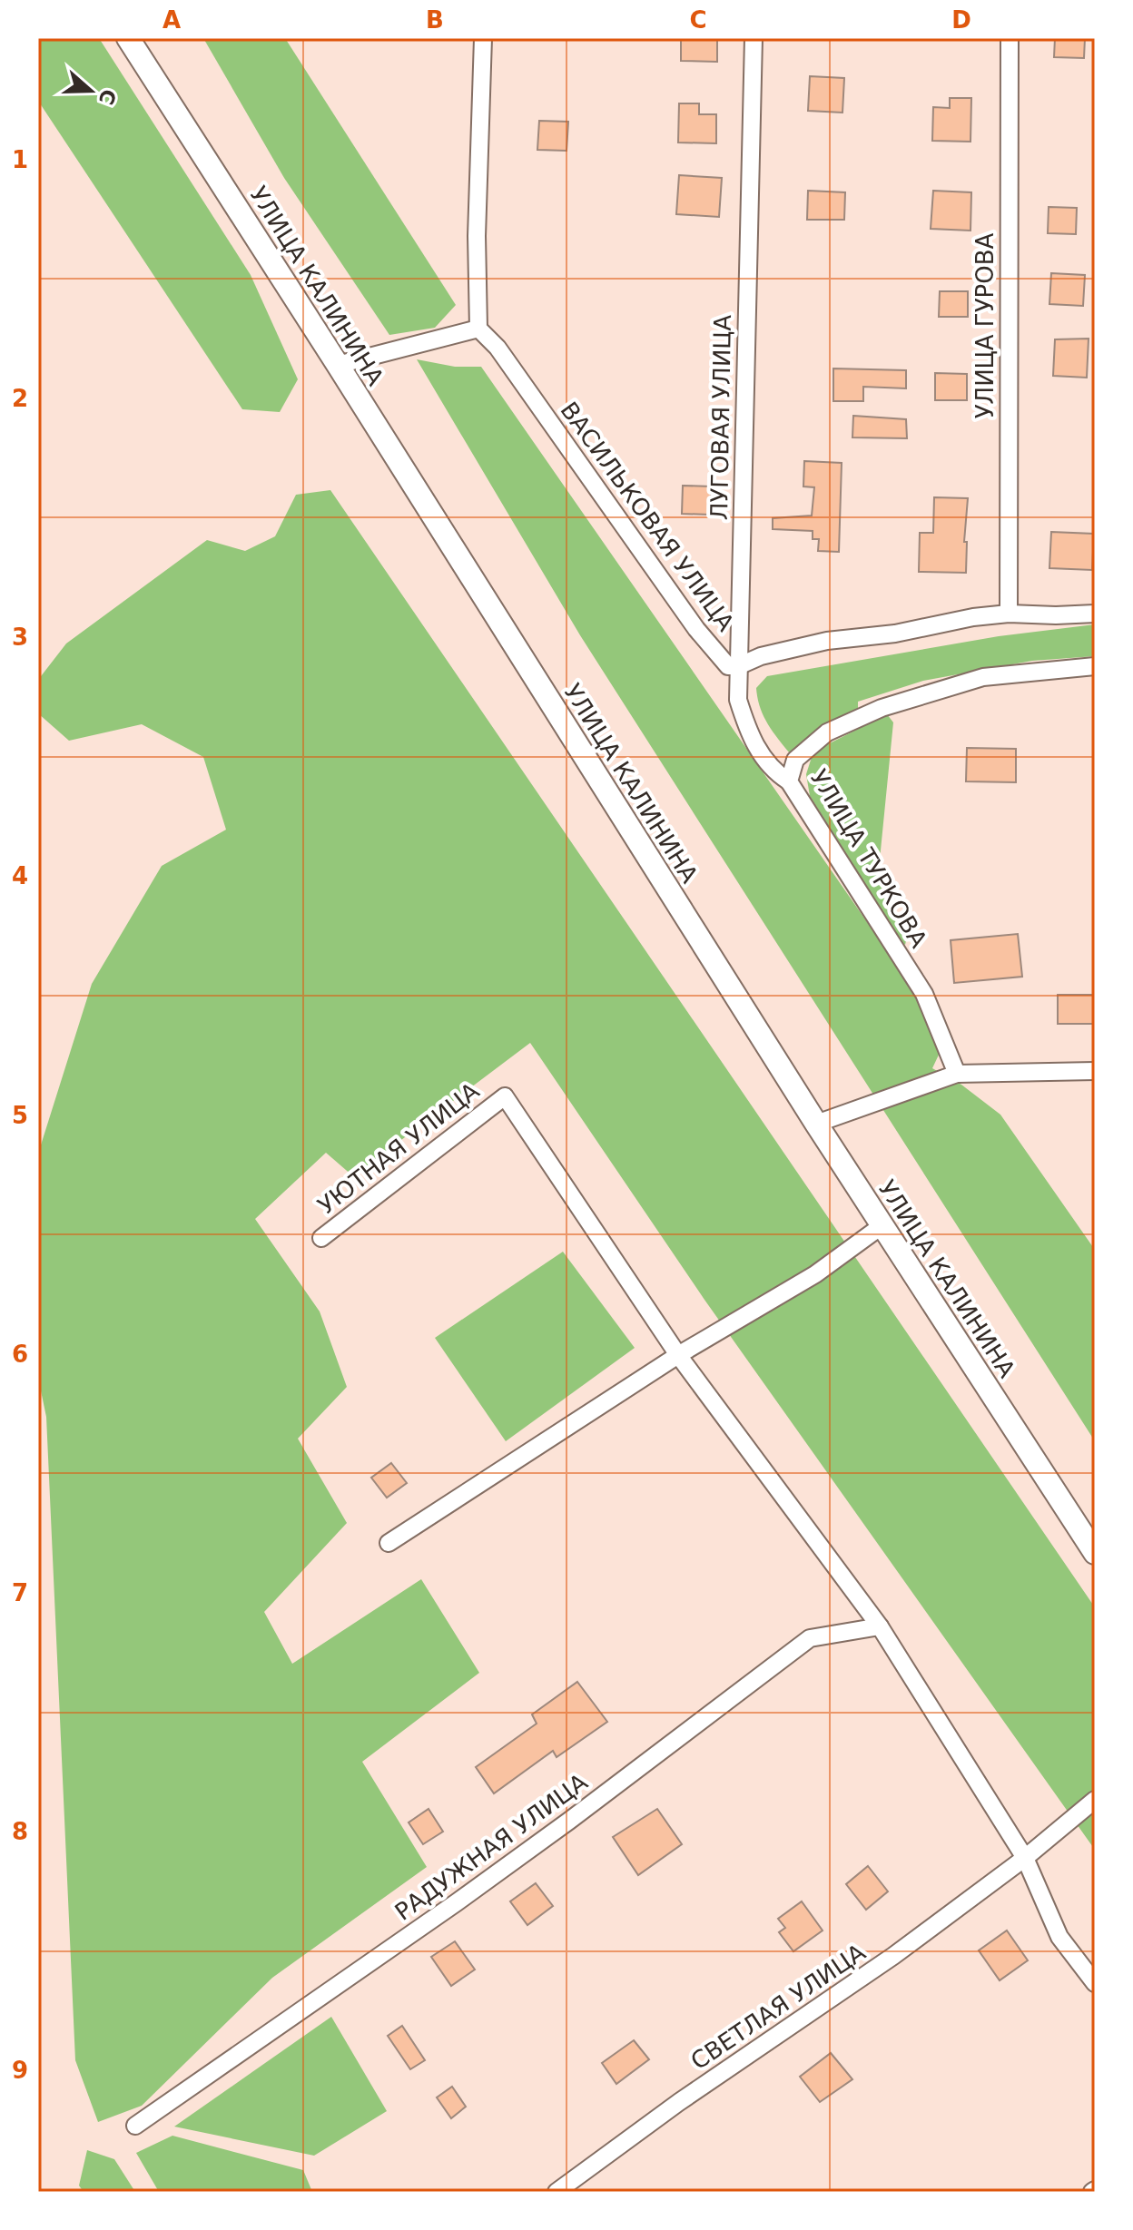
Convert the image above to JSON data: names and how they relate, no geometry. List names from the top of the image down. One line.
{"streets":{"main road":["УЛИЦА КАЛИНИНА"],"street":["УЛИЦА ГУРОВА","ЛУГОВАЯ УЛИЦА","ВАСИЛЬКОВАЯ УЛИЦА","УЛИЦА ТУРКОВА","УЮТНАЯ УЛИЦА","РАДУЖНАЯ УЛИЦА","СВЕТЛАЯ УЛИЦА"]},"crossings":[["ЛУГОВАЯ УЛИЦА","ВАСИЛЬКОВАЯ УЛИЦА"],["ЛУГОВАЯ УЛИЦА","УЛИЦА ТУРКОВА"]],"north":"right","grid":{"columns":["A","B","C","D"],"rows":["1","2","3","4","5","6","7","8","9"]}}
